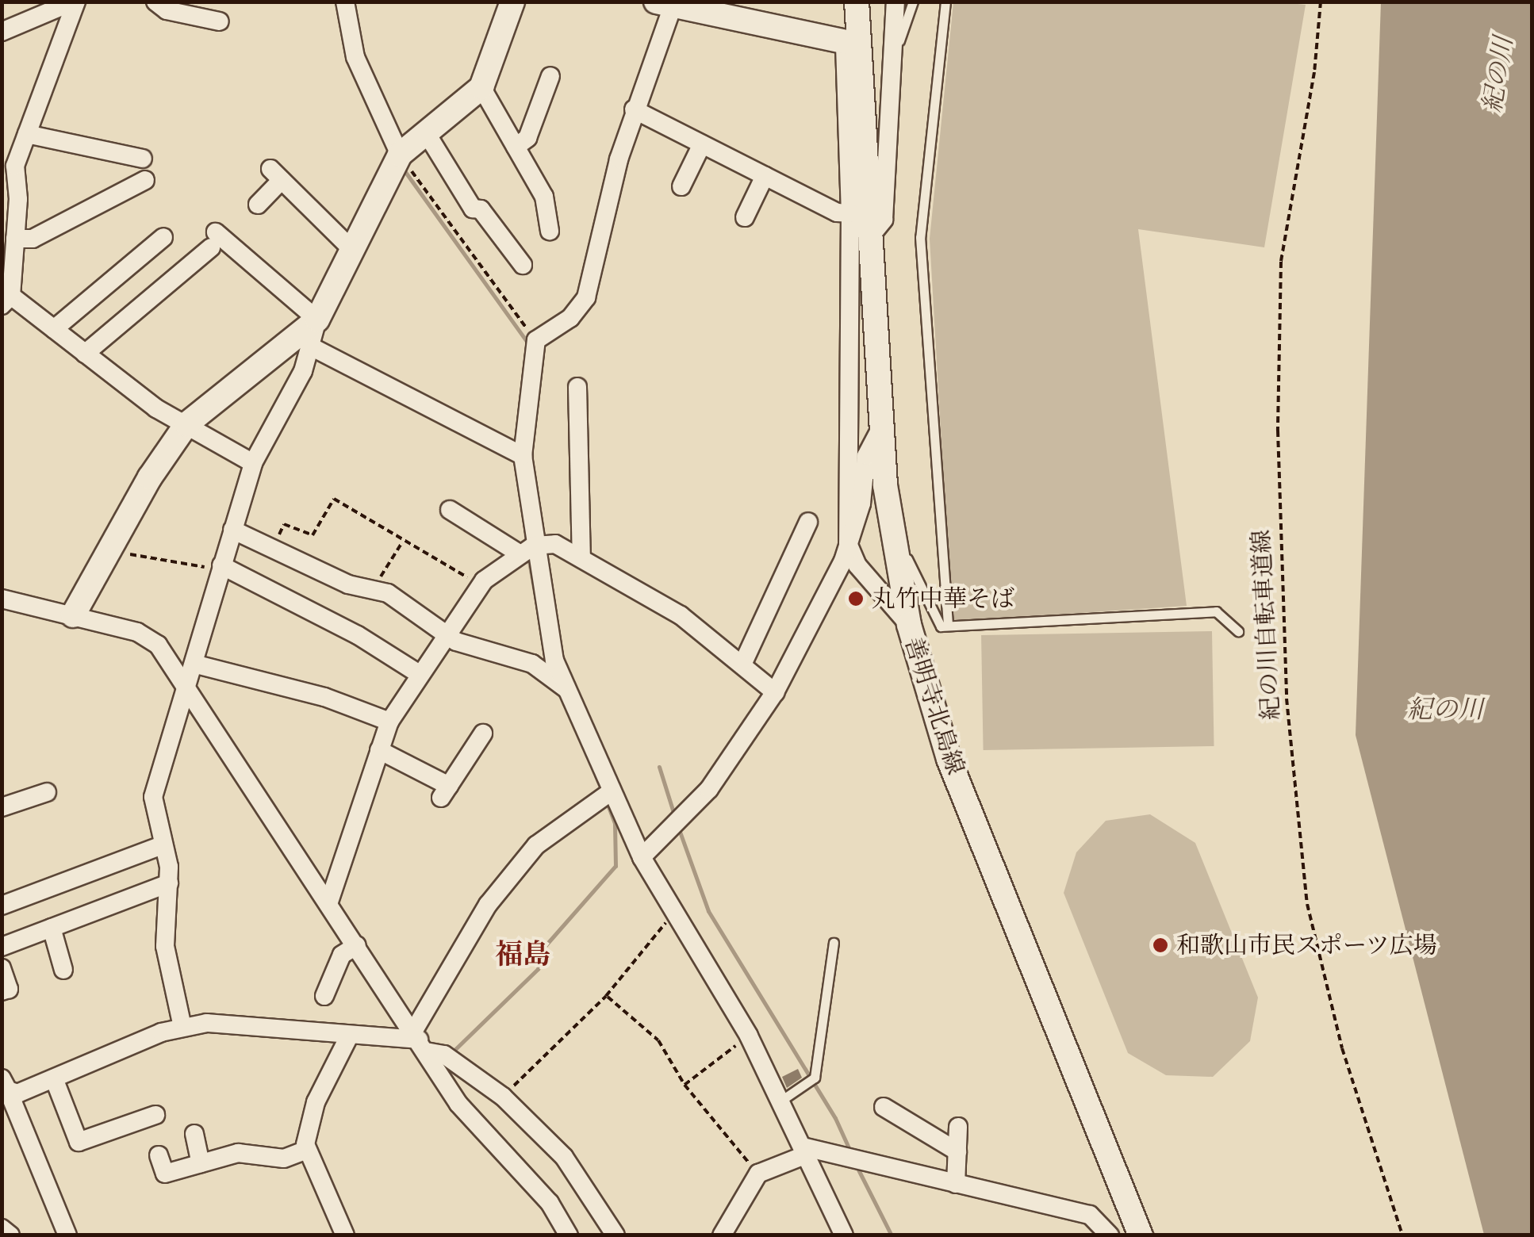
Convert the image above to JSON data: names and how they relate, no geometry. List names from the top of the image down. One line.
{"streets":{"main road":["善明寺北島線"],"path":["紀の川自転車道線"]},"districts":["福島"],"water":["紀の川"],"places":["丸竹中華そば","和歌山市民スポーツ広場"]}
